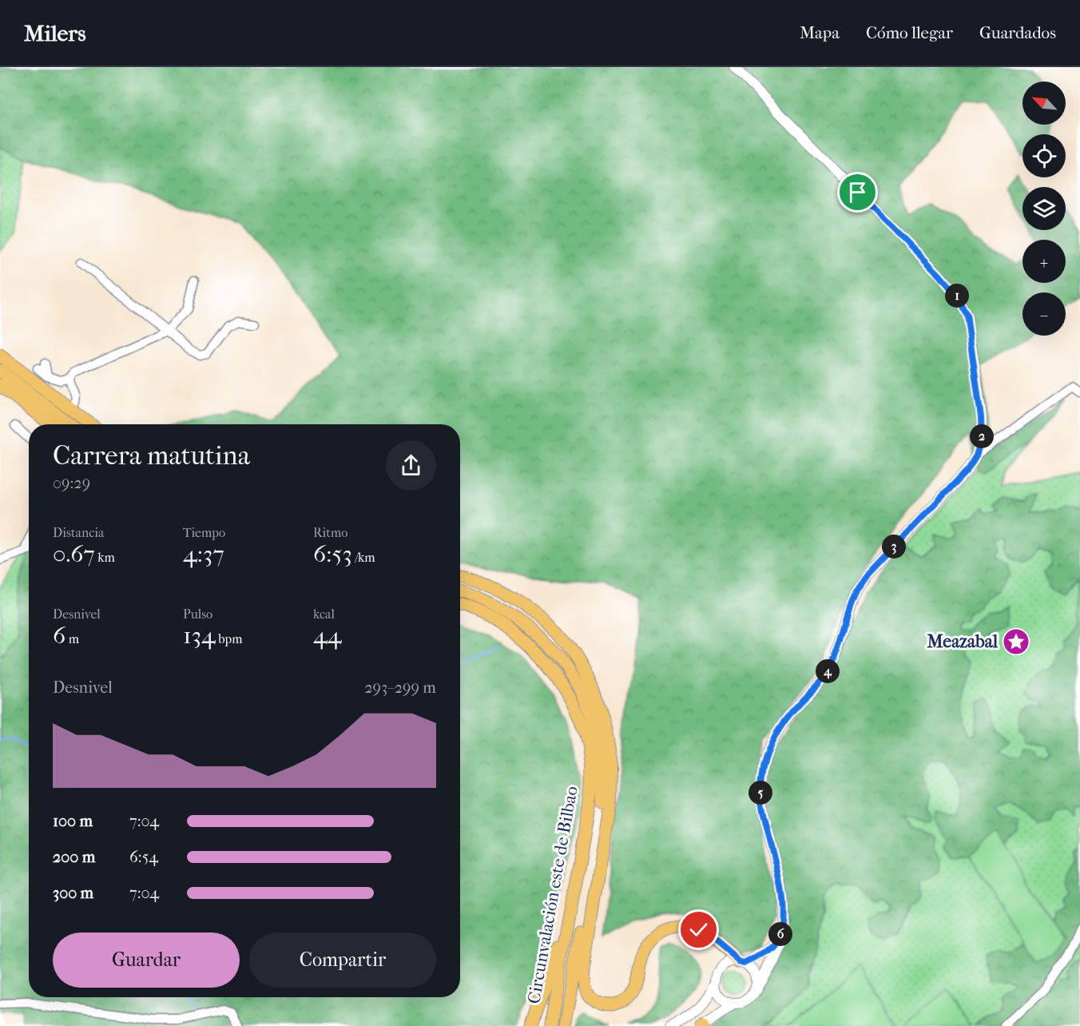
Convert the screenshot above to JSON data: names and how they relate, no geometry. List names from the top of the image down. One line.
{"streets":{"main road":["Circunvalación este de Bilbao"]},"places":{"place":["Meazabal"]},"north":"top left","page":{"header":"Milers","nav":["Mapa","Cómo llegar","Guardados"],"map_buttons":["+","−"],"pins":["1","2","3","4","5","6"],"heading":["Carrera matutina","09:29"],"stats":[["Distancia","0.67 km"],["Tiempo","4:37"],["Ritmo","6:53 /km"],["Desnivel","6 m"],["Pulso","134 bpm"],["kcal","44"]],"chart":["Desnivel","293–299 m"],"list":[{"name":"100 m","note":"7:04"},{"name":"200 m","note":"6:54"},{"name":"300 m","note":"7:04"}],"buttons":["Guardar","Compartir"]}}
